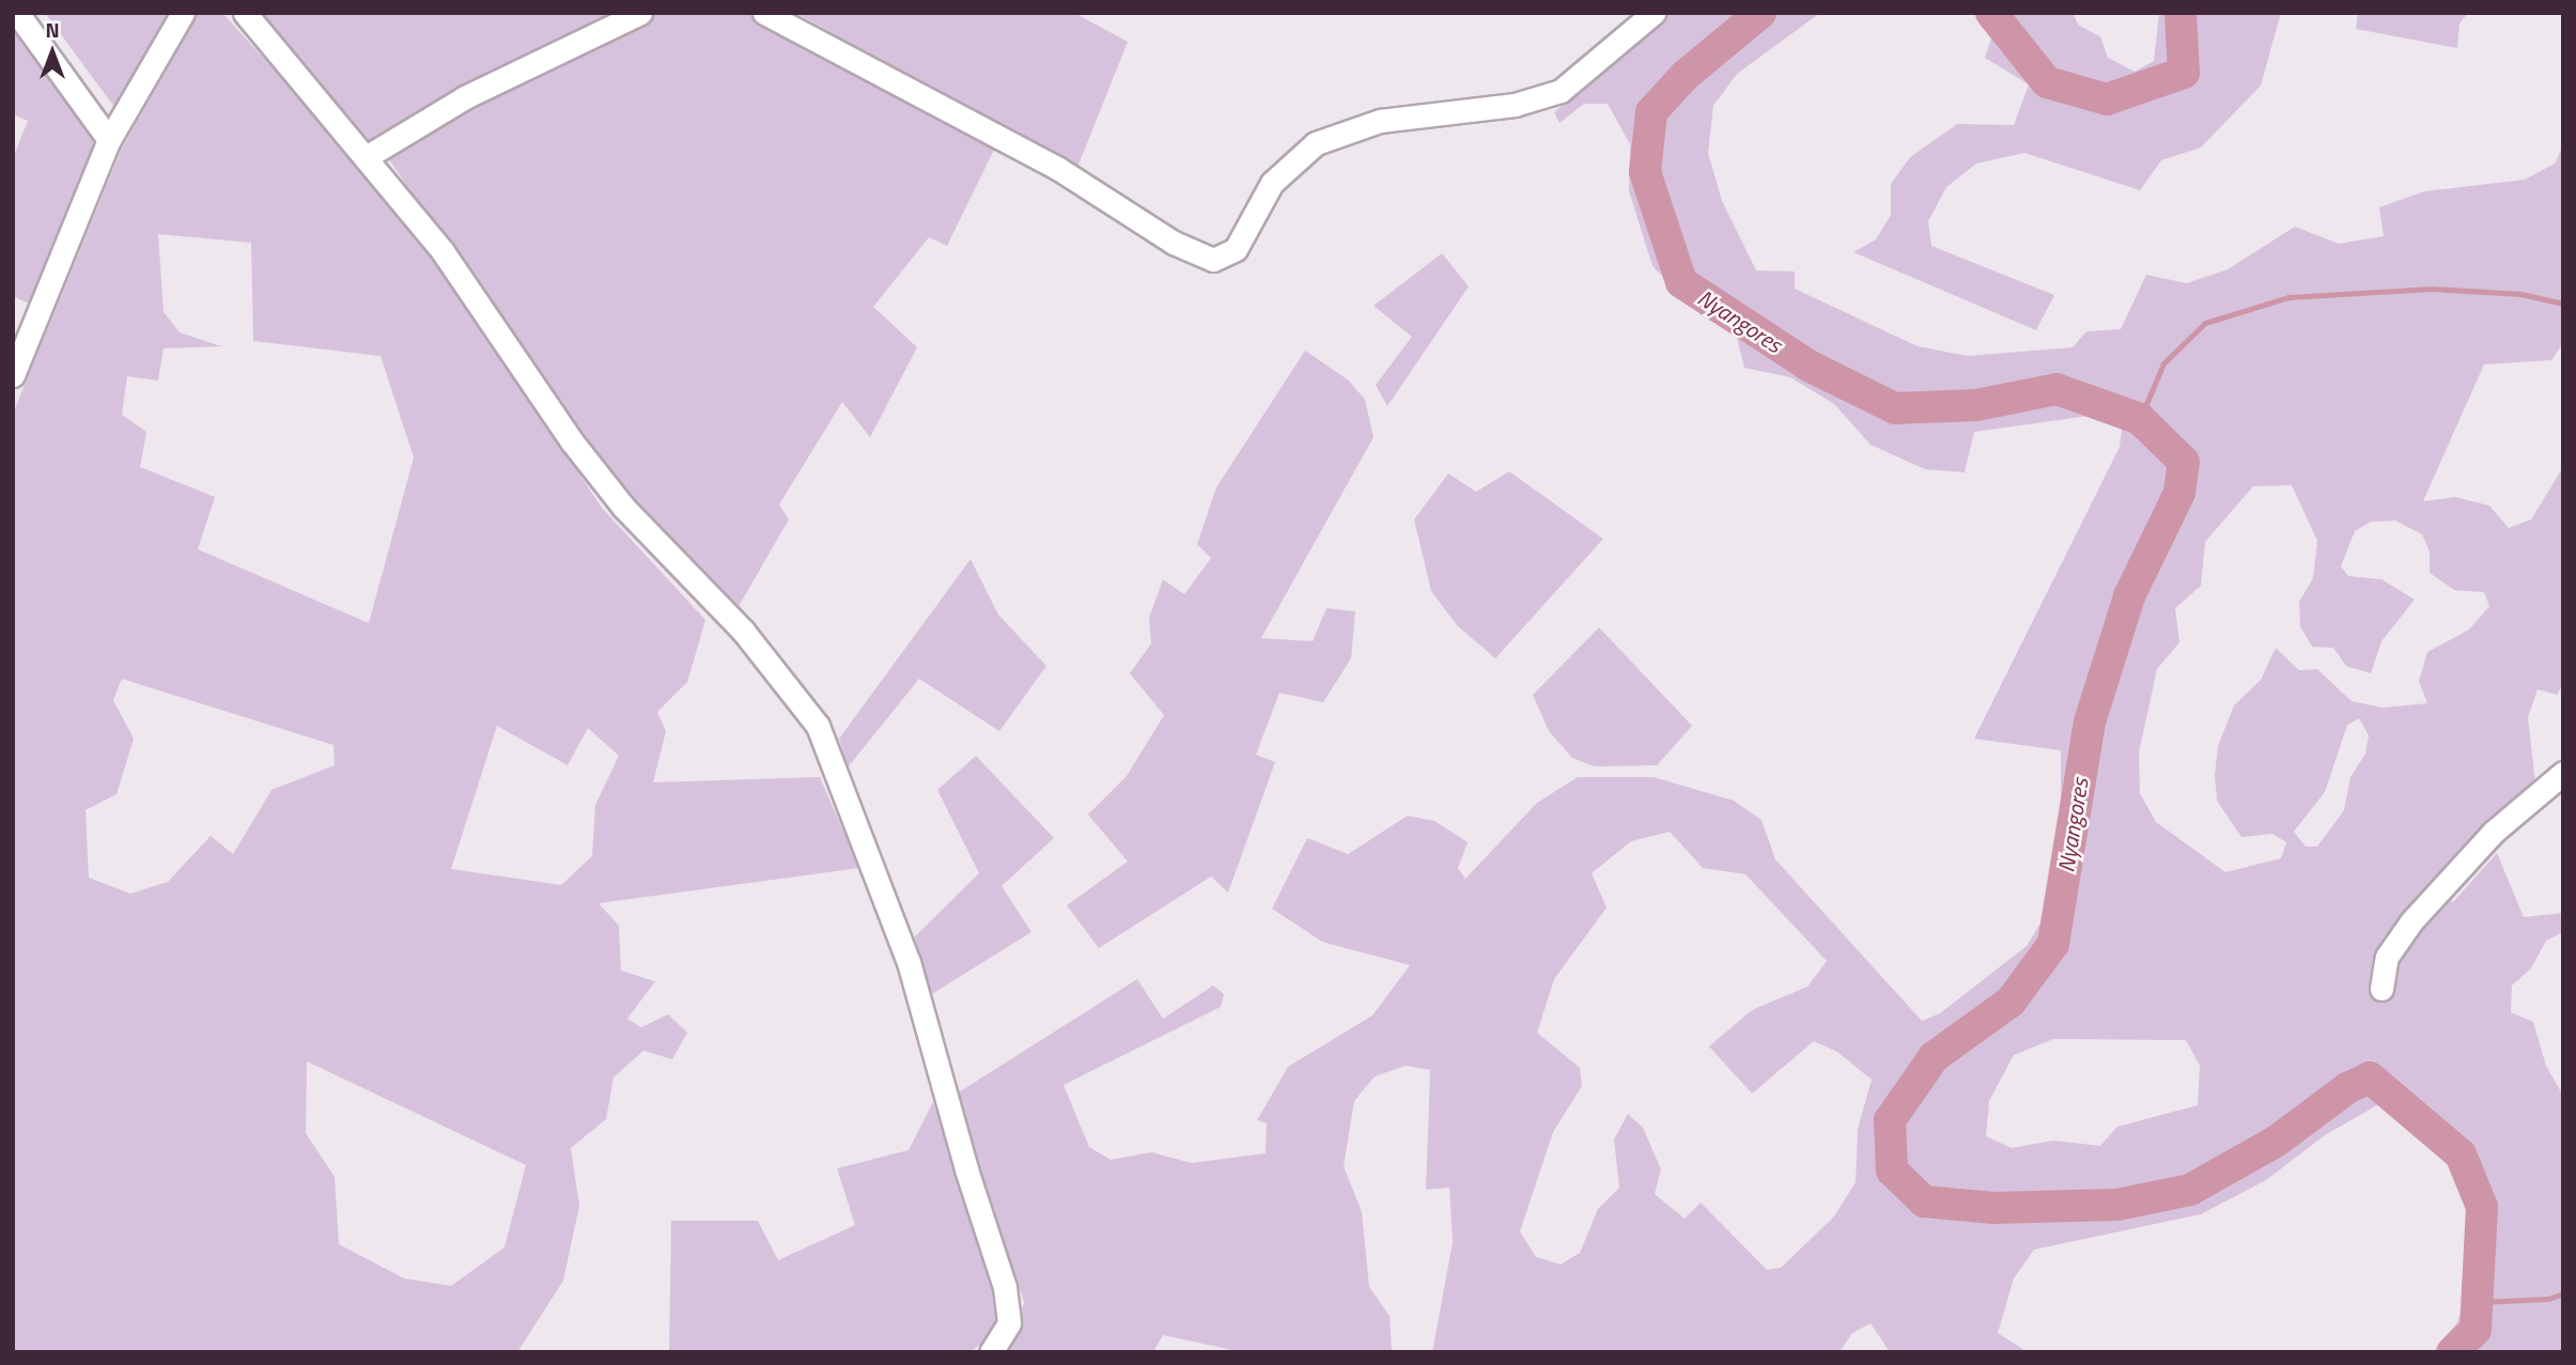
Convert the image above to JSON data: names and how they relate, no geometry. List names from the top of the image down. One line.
{"water":["Nyangores"],"north":"top"}
